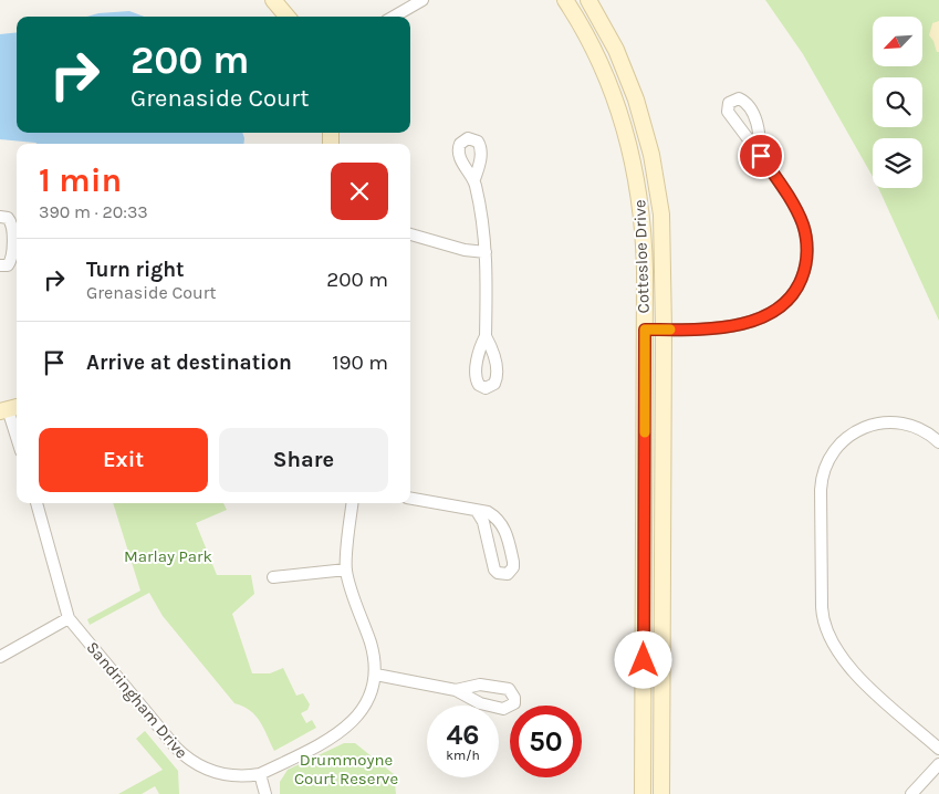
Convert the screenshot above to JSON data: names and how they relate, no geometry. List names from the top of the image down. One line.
{"streets":{"main road":["Cottesloe Drive"],"street":["Sandringham Drive"]},"parks":["Marlay Park","Drummoyne Court Reserve"],"north":"bottom left","page":{"turn":["200 m","Grenaside Court"],"heading":["1 min","390 m · 20:33"],"list":[{"name":"Turn right","note":"Grenaside Court","value":"200 m"},{"name":"Arrive at destination","value":"190 m"}],"buttons":["Exit","Share"],"speed":"46 km/h","limit":"50"}}
